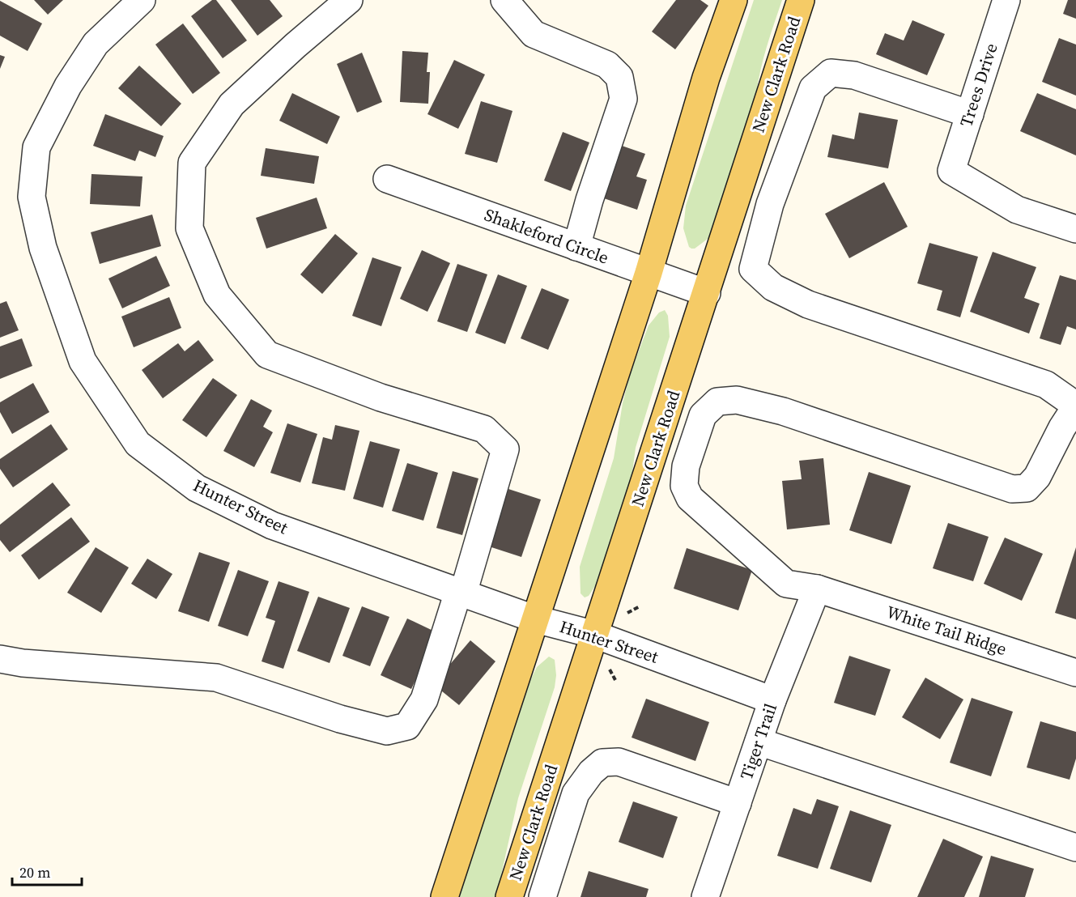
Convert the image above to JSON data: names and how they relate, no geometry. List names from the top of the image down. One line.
{"streets":{"main road":["New Clark Road"],"street":["Trees Drive","Shakleford Circle","Hunter Street","White Tail Ridge","Tiger Trail"]},"crossings":[["New Clark Road","Shakleford Circle"],["New Clark Road","Hunter Street"],["Hunter Street","Tiger Trail"],["White Tail Ridge","Tiger Trail"]],"scale_bar":"20 m"}
